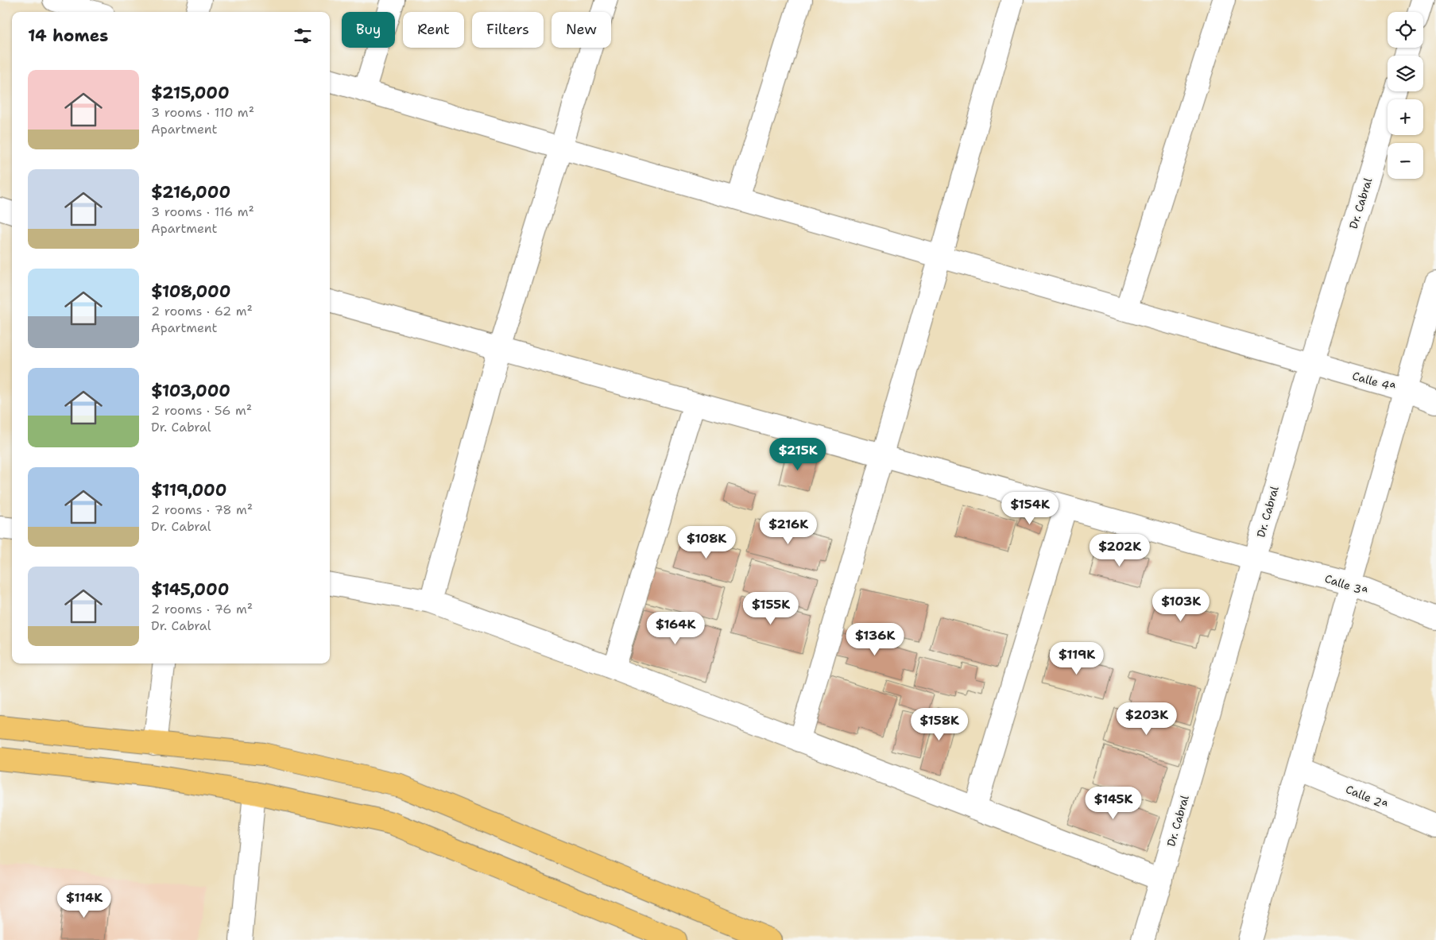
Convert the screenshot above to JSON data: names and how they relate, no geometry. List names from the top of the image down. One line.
{"streets":{"street":["Dr. Cabral","Calle 4ª","Calle 3ª","Calle 2ª"]},"crossings":[["Dr. Cabral","Calle 4ª"],["Dr. Cabral","Calle 3ª"]],"page":{"map_buttons":["+","−"],"chip":["Buy","Rent","Filters","New"],"heading":"14 homes","list":[{"name":"$215,000","note":"3 rooms · 110 m² · Apartment"},{"name":"$216,000","note":"3 rooms · 116 m² · Apartment"},{"name":"$108,000","note":"2 rooms · 62 m² · Apartment"},{"name":"$103,000","note":"2 rooms · 56 m² · Dr. Cabral"},{"name":"$119,000","note":"2 rooms · 78 m² · Dr. Cabral"},{"name":"$145,000","note":"2 rooms · 76 m² · Dr. Cabral"}],"price":["$215K","$154K","$216K","$108K","$202K","$103K","$155K","$164K","$136K","$119K","$203K","$158K","$145K","$114K"]}}
